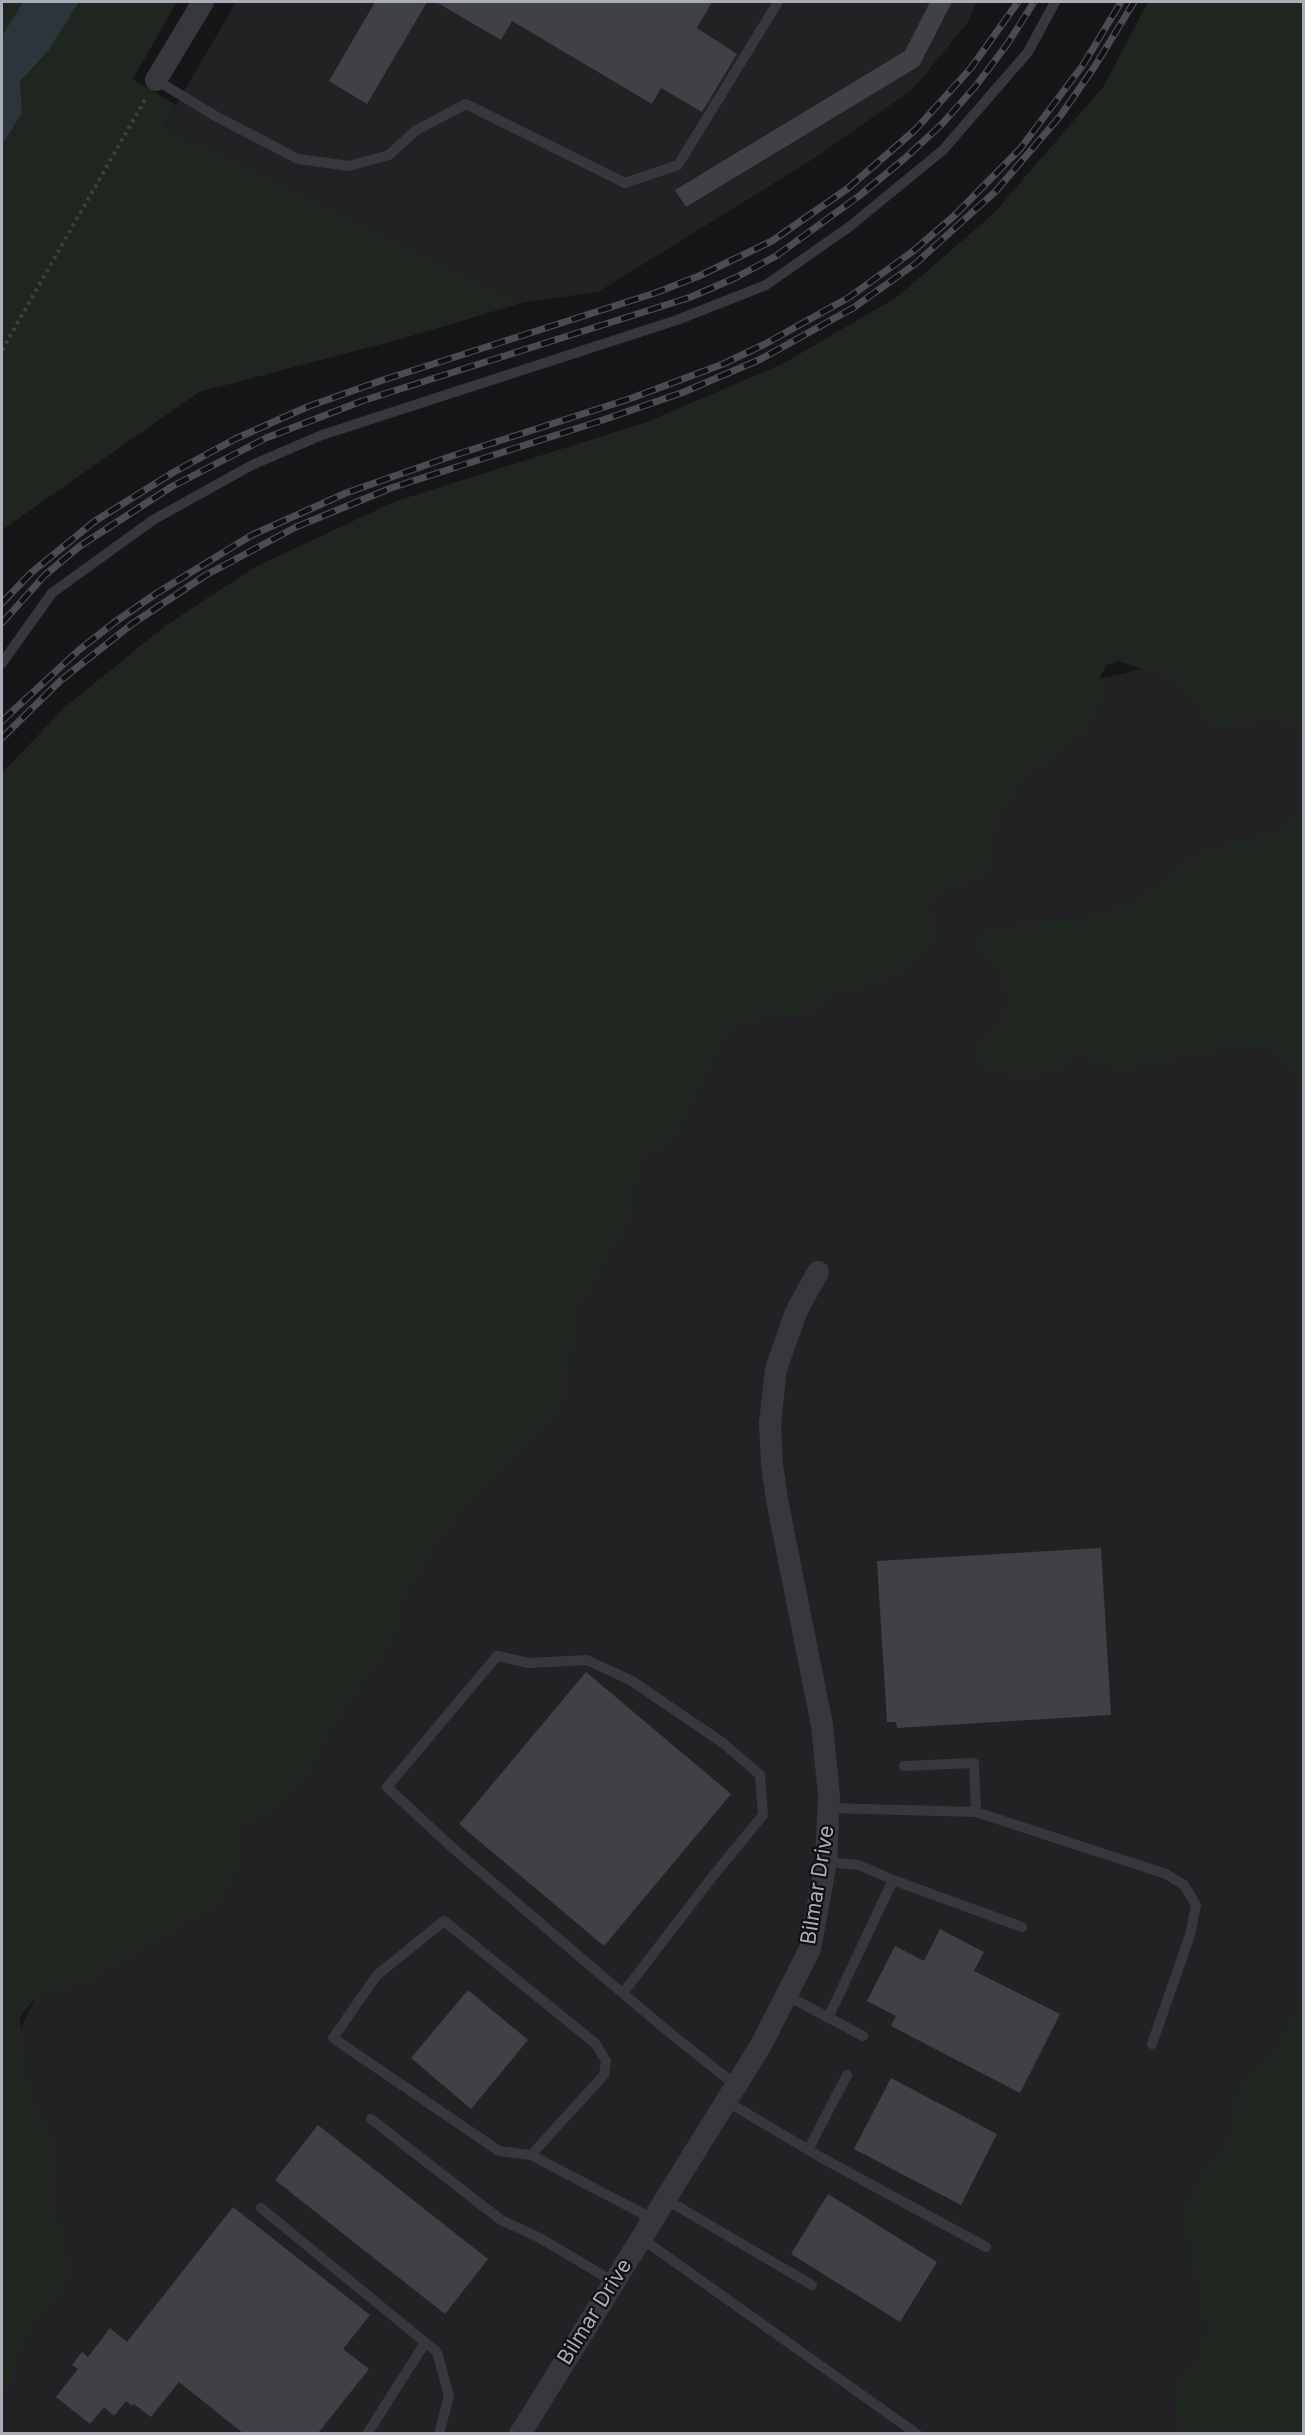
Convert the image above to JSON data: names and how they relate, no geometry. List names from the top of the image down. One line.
{"streets":{"street":["Bilmar Drive"]}}
